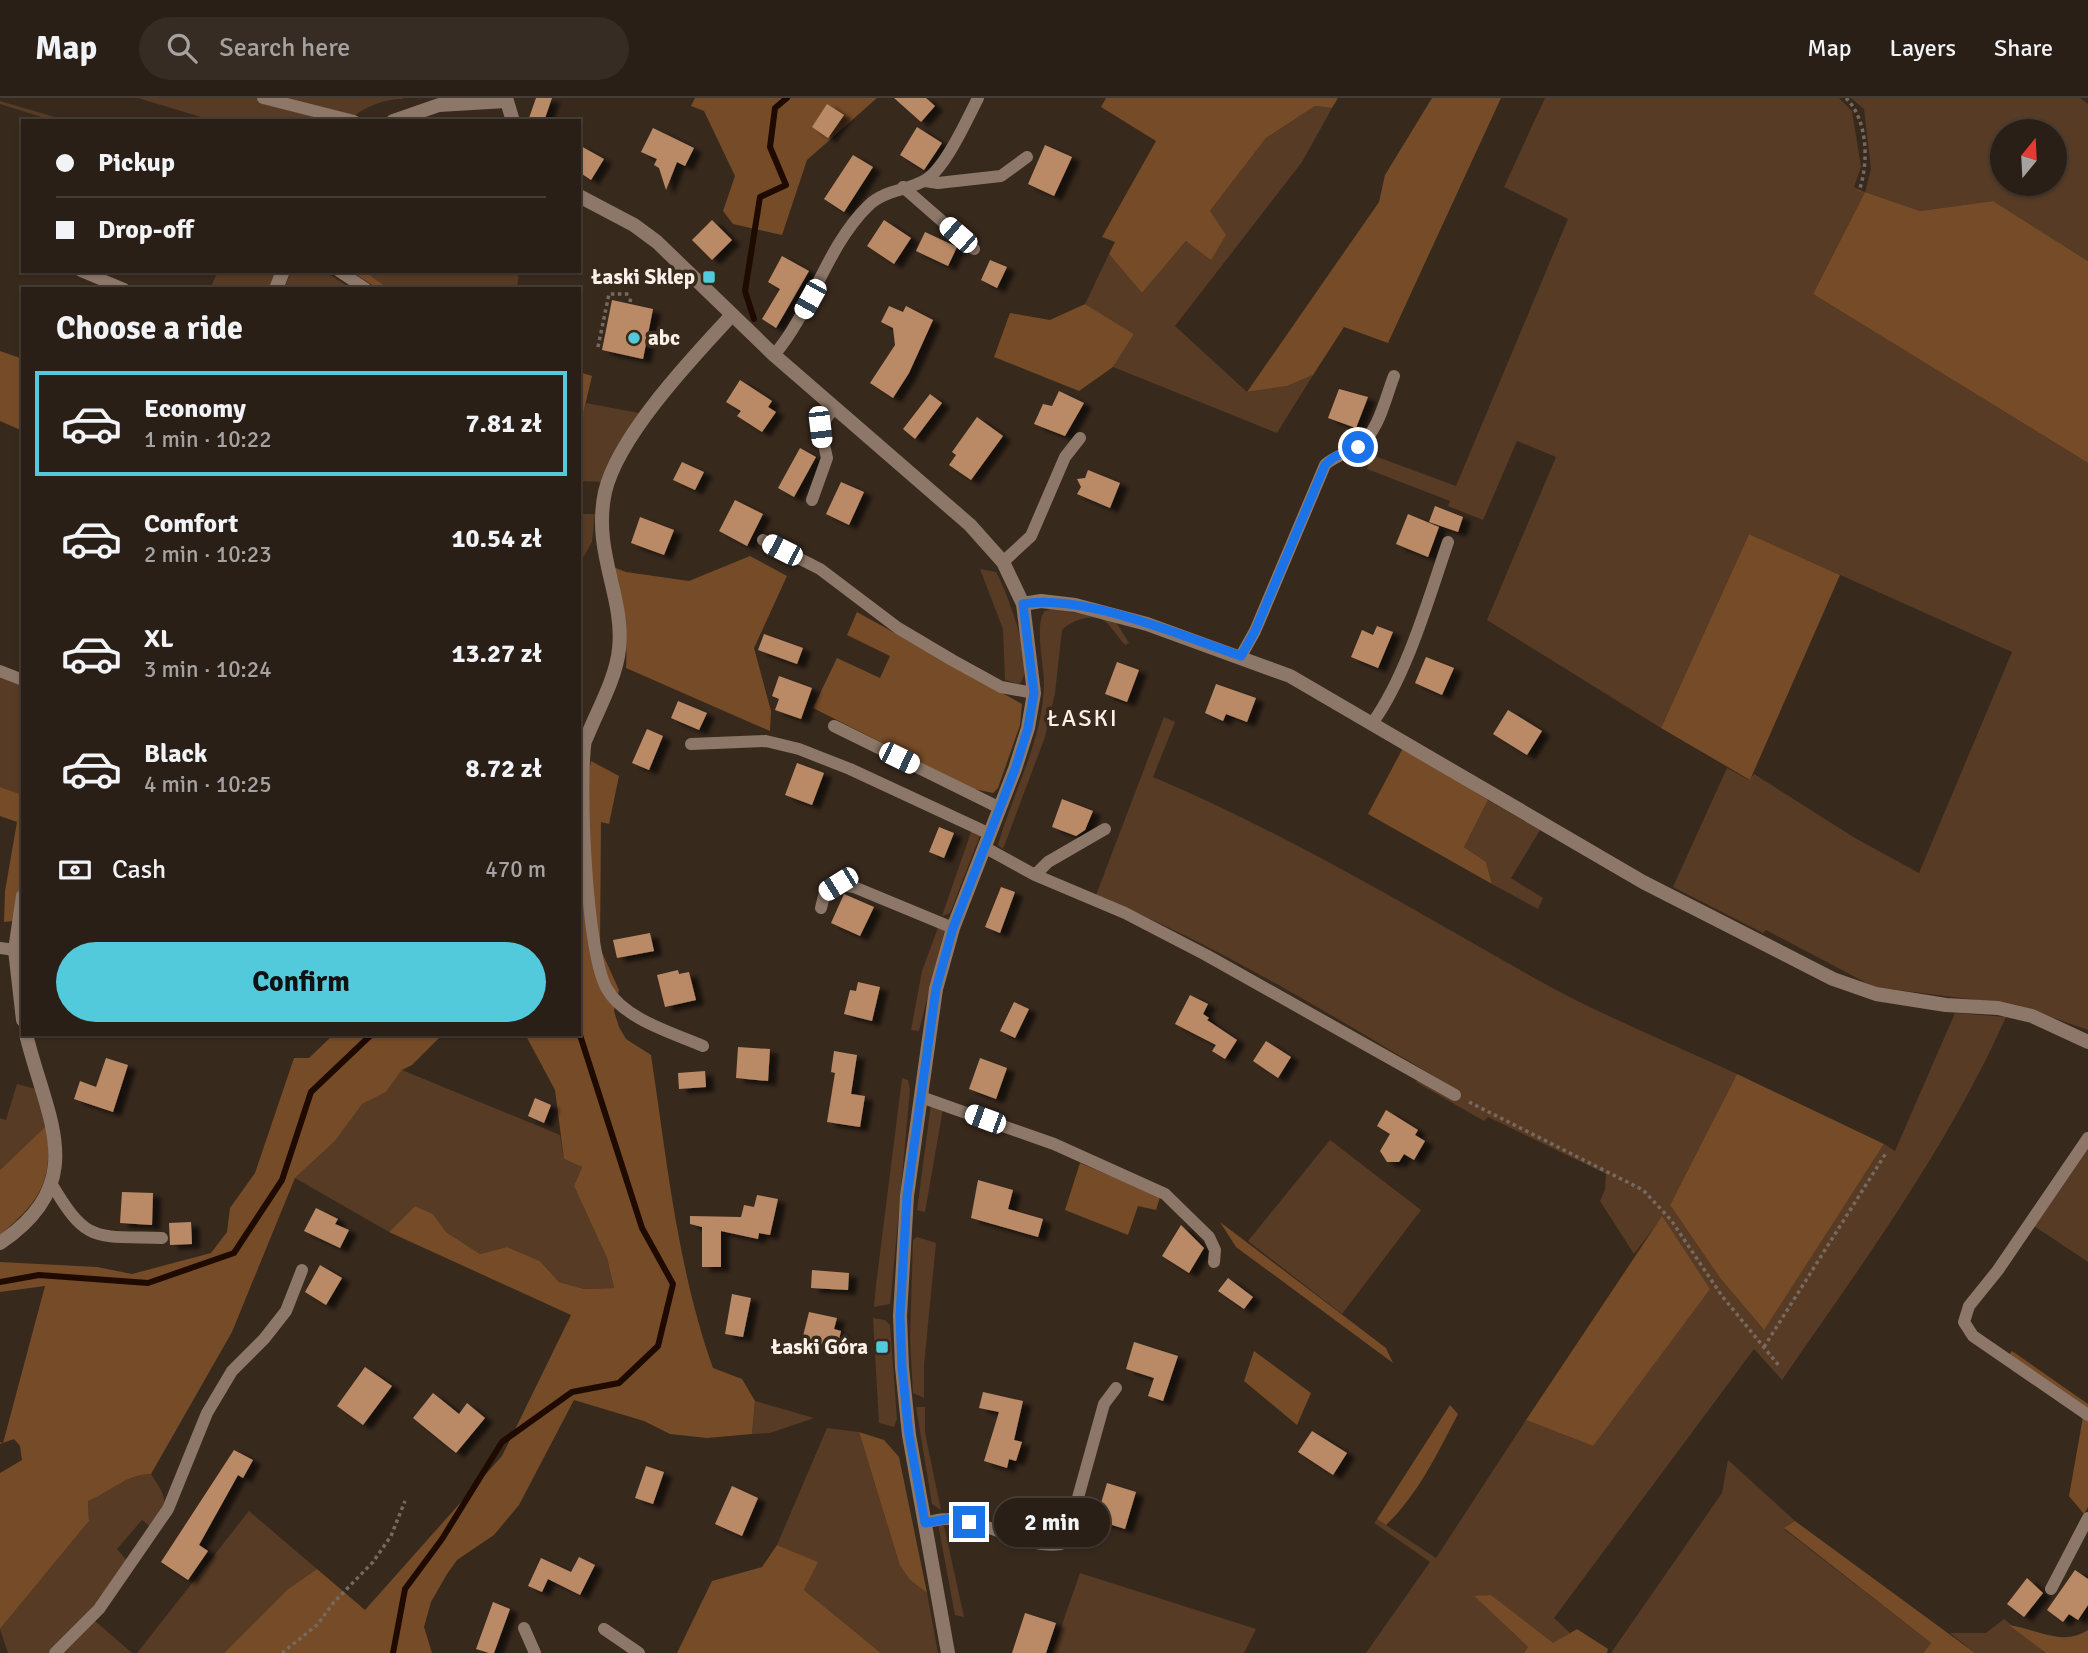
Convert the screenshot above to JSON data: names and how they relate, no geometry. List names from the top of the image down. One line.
{"districts":["ŁASKI"],"places":{"transit":["Łaski Sklep","Łaski Góra"],"other":["abc"]},"north":"top","page":{"header":"Map","search":"Search here","nav":["Map","Layers","Share"],"banner":["Pickup","Drop-off"],"heading":"Choose a ride","list":[{"name":"Economy","note":"1 min · 10:22","value":"7.81 zł"},{"name":"Comfort","note":"2 min · 10:23","value":"10.54 zł"},{"name":"XL","note":"3 min · 10:24","value":"13.27 zł"},{"name":"Black","note":"4 min · 10:25","value":"8.72 zł"}],"pay":["Cash","470 m"],"buttons":"Confirm","bubble":"2 min"}}
